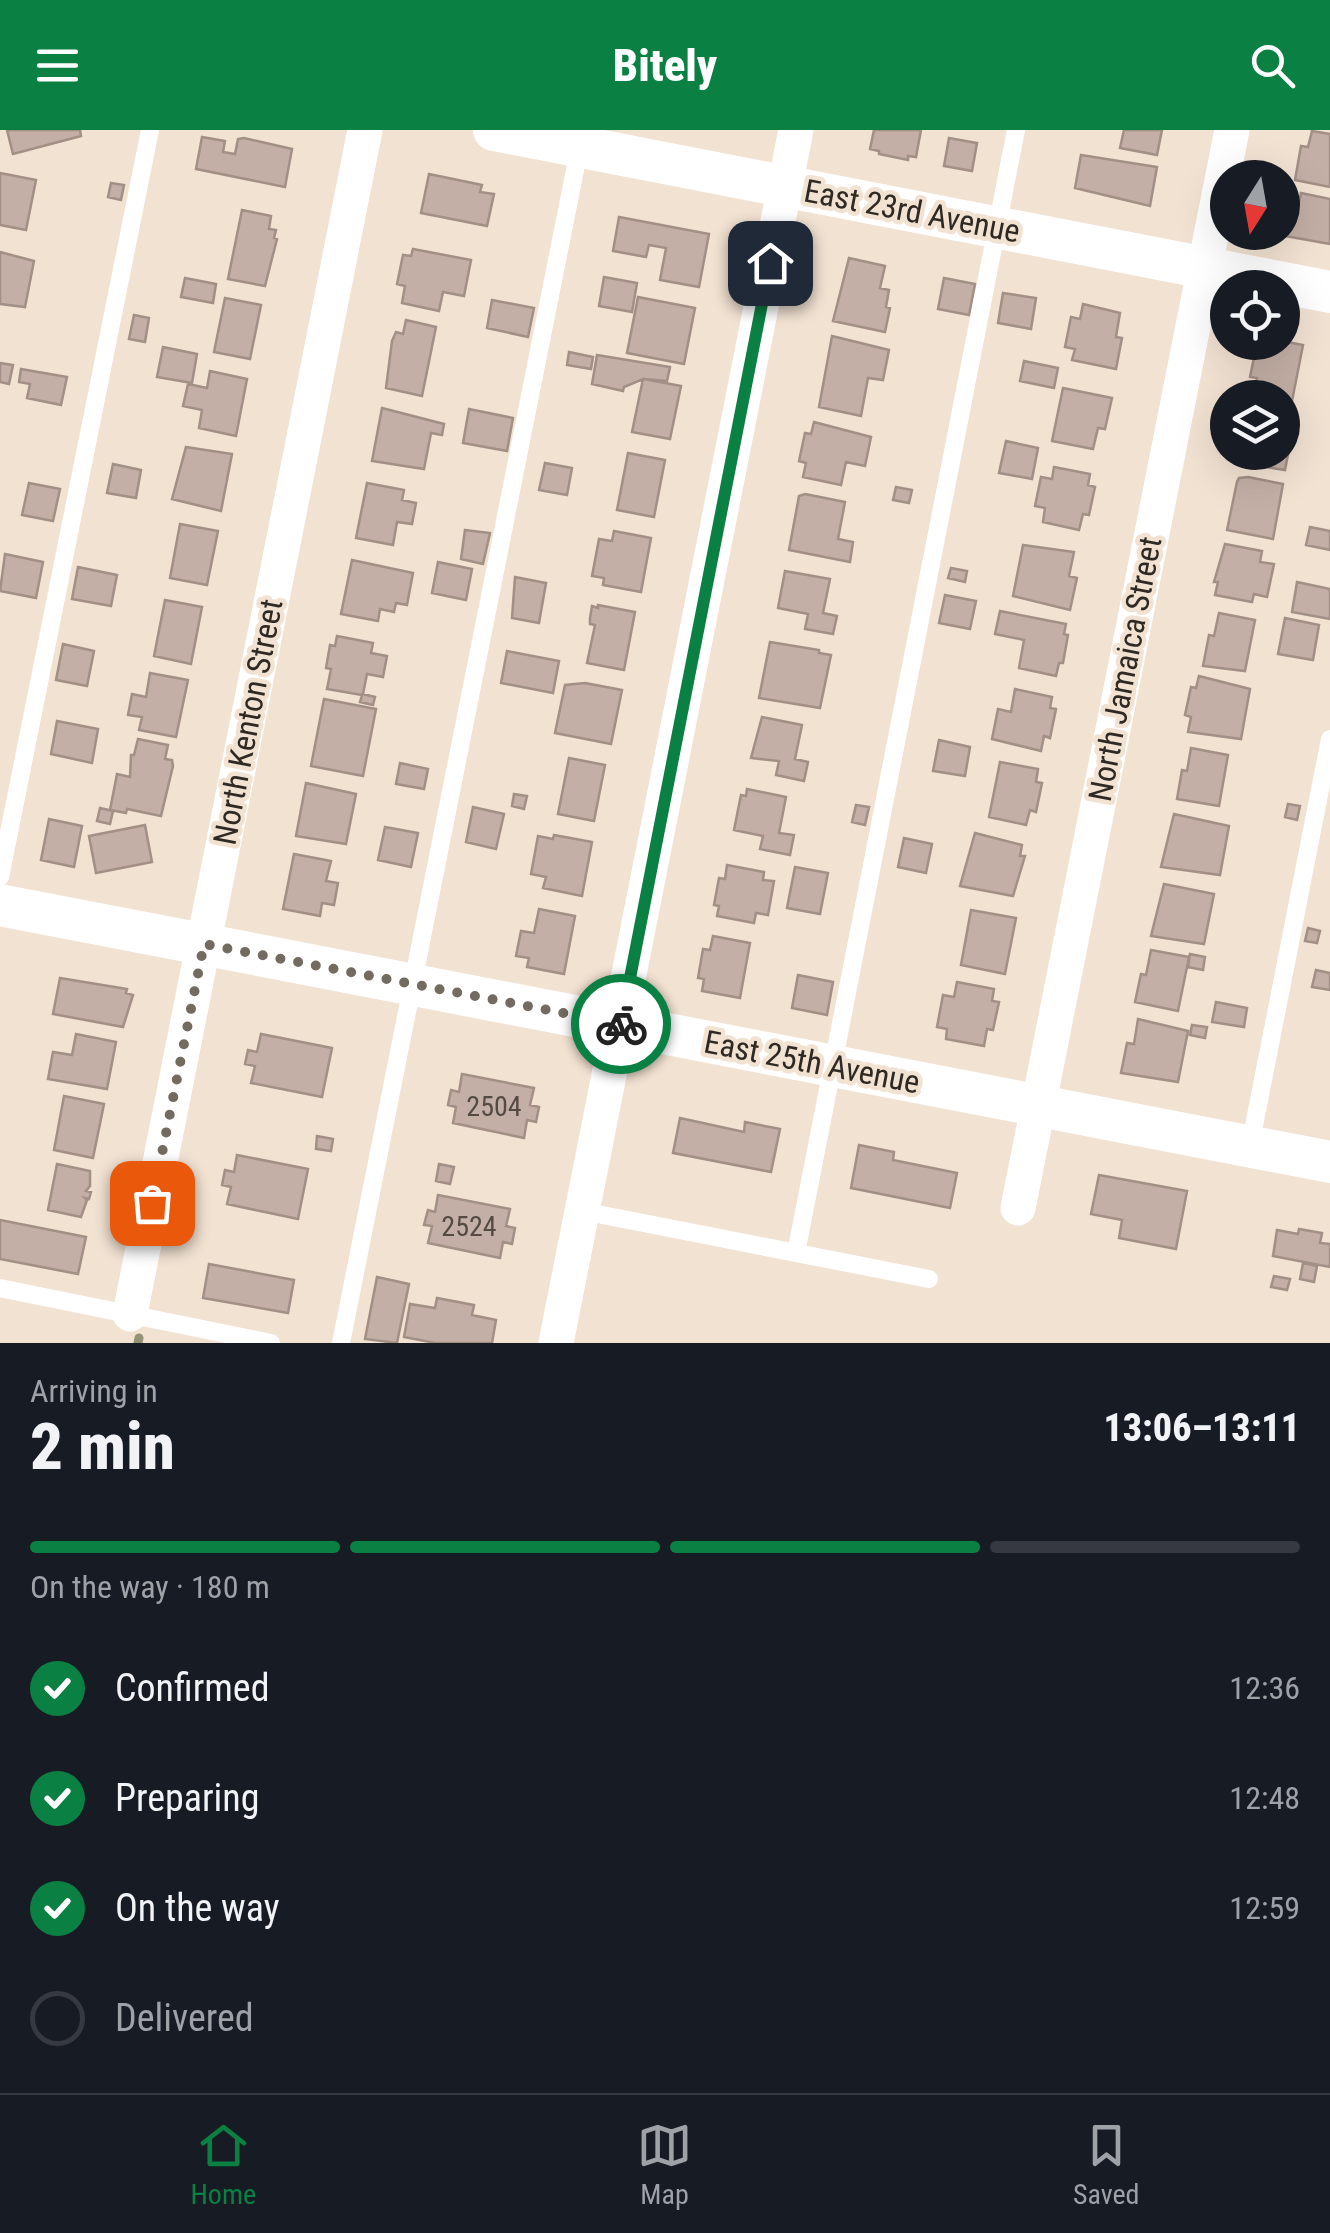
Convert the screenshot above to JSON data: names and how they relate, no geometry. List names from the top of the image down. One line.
{"streets":{"street":["East 23rd Avenue","North Jamaica Street","North Kenton Street","East 25th Avenue"]},"crossings":[["East 23rd Avenue","North Jamaica Street"],["North Jamaica Street","East 25th Avenue"],["North Kenton Street","East 25th Avenue"]],"house_numbers":["2504","2524"],"north":"bottom","page":{"header":"Bitely","heading":["2 min","Arriving in","13:06–13:11"],"bar":"On the way · 180 m","list":[["Confirmed","12:36"],["Preparing","12:48"],["On the way","12:59"],"Delivered"],"tabs":["Home","Map","Saved"]}}
